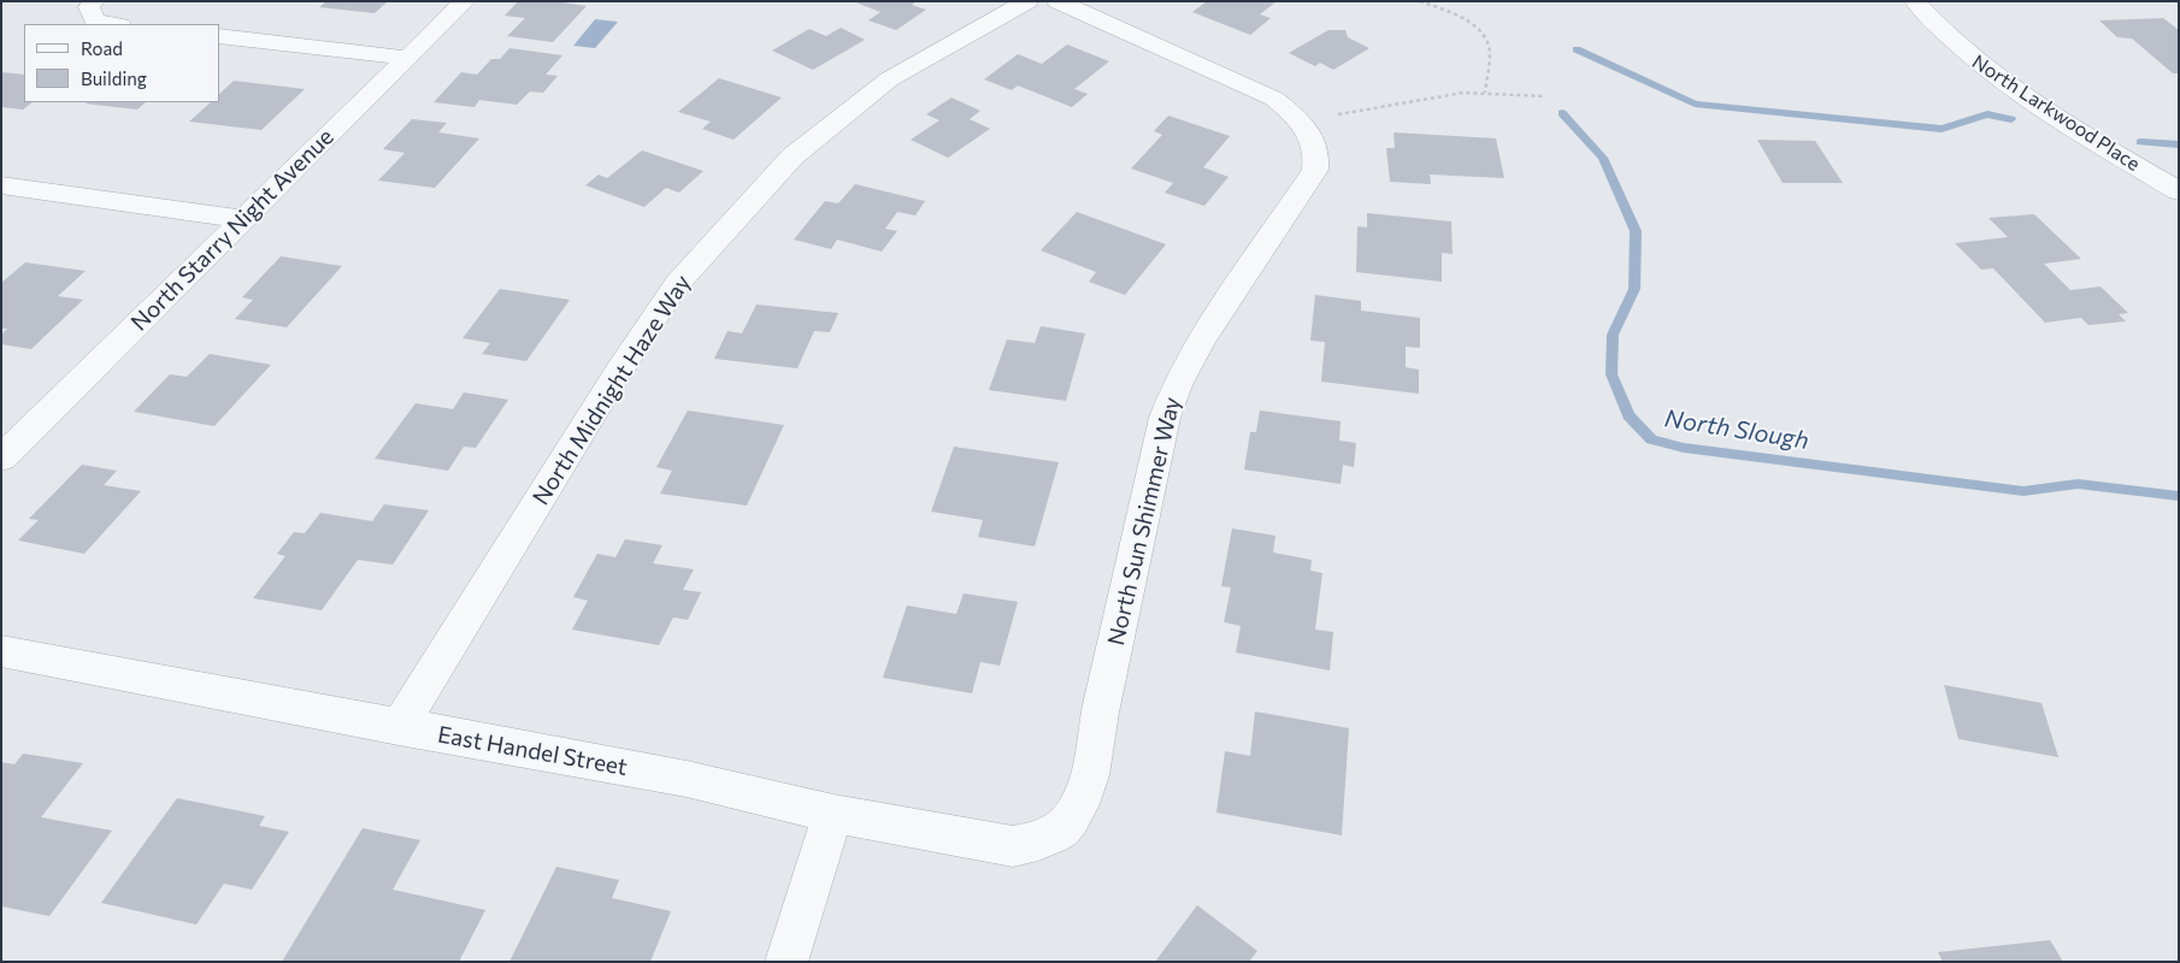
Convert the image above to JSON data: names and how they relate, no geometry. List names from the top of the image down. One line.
{"streets":{"street":["North Larkwood Place","North Starry Night Avenue","North Midnight Haze Way","North Sun Shimmer Way","East Handel Street"]},"crossings":[["North Midnight Haze Way","East Handel Street"],["North Sun Shimmer Way","East Handel Street"]],"water":["North Slough"],"legend":["Road","Building"]}
